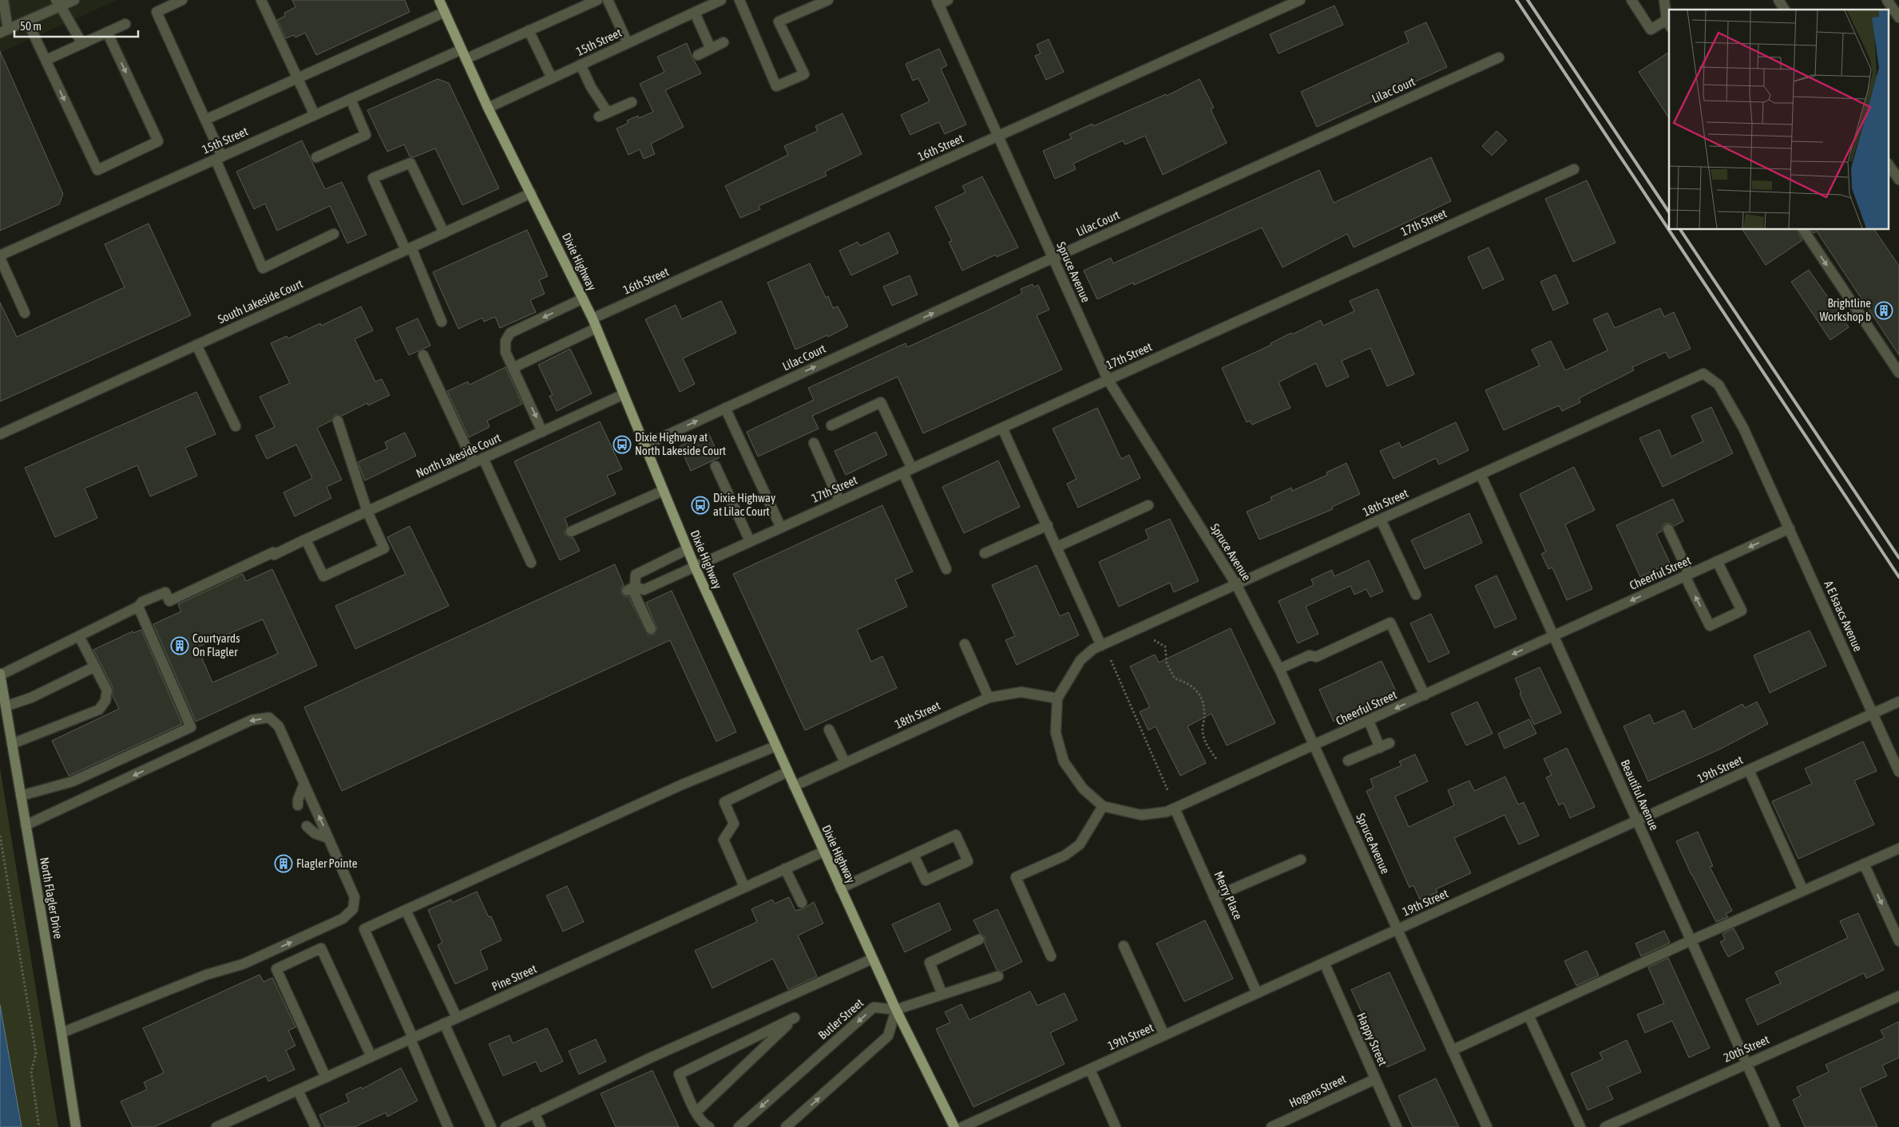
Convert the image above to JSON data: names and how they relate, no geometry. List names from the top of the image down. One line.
{"streets":{"main road":["Dixie Highway"],"street":["15th Street","Lilac Court","16th Street","17th Street","Spruce Avenue","South Lakeside Court","North Lakeside Court","18th Street","Cheerful Street","A E Isaacs Avenue","19th Street","Beautiful Avenue","Merry Place","North Flagler Drive","Pine Street","Butler Street","Happy Street","20th Street","Hogans Street"]},"crossings":[["15th Street","Dixie Highway"],["Lilac Court","Dixie Highway"],["Lilac Court","Spruce Avenue"],["16th Street","Dixie Highway"],["16th Street","Spruce Avenue"],["17th Street","Dixie Highway"],["17th Street","Spruce Avenue"],["Dixie Highway","South Lakeside Court"],["Dixie Highway","North Lakeside Court"],["Dixie Highway","18th Street"],["Dixie Highway","Pine Street"],["Dixie Highway","Butler Street"],["Spruce Avenue","18th Street"],["Spruce Avenue","Cheerful Street"],["Spruce Avenue","19th Street"],["18th Street","Cheerful Street"],["18th Street","A E Isaacs Avenue"],["18th Street","Beautiful Avenue"],["Cheerful Street","A E Isaacs Avenue"],["Cheerful Street","Beautiful Avenue"],["Cheerful Street","Merry Place"],["A E Isaacs Avenue","19th Street"],["19th Street","Beautiful Avenue"],["19th Street","Merry Place"],["19th Street","Happy Street"],["Beautiful Avenue","20th Street"],["Happy Street","Hogans Street"]],"one_way":["Lilac Court","Cheerful Street"],"places":{"building":["Brightline Workshop b","Courtyards On Flagler","Flagler Pointe"],"bus stop":["Dixie Highway at North Lakeside Court","Dixie Highway at Lilac Court"]},"scale_bar":"50 m"}
